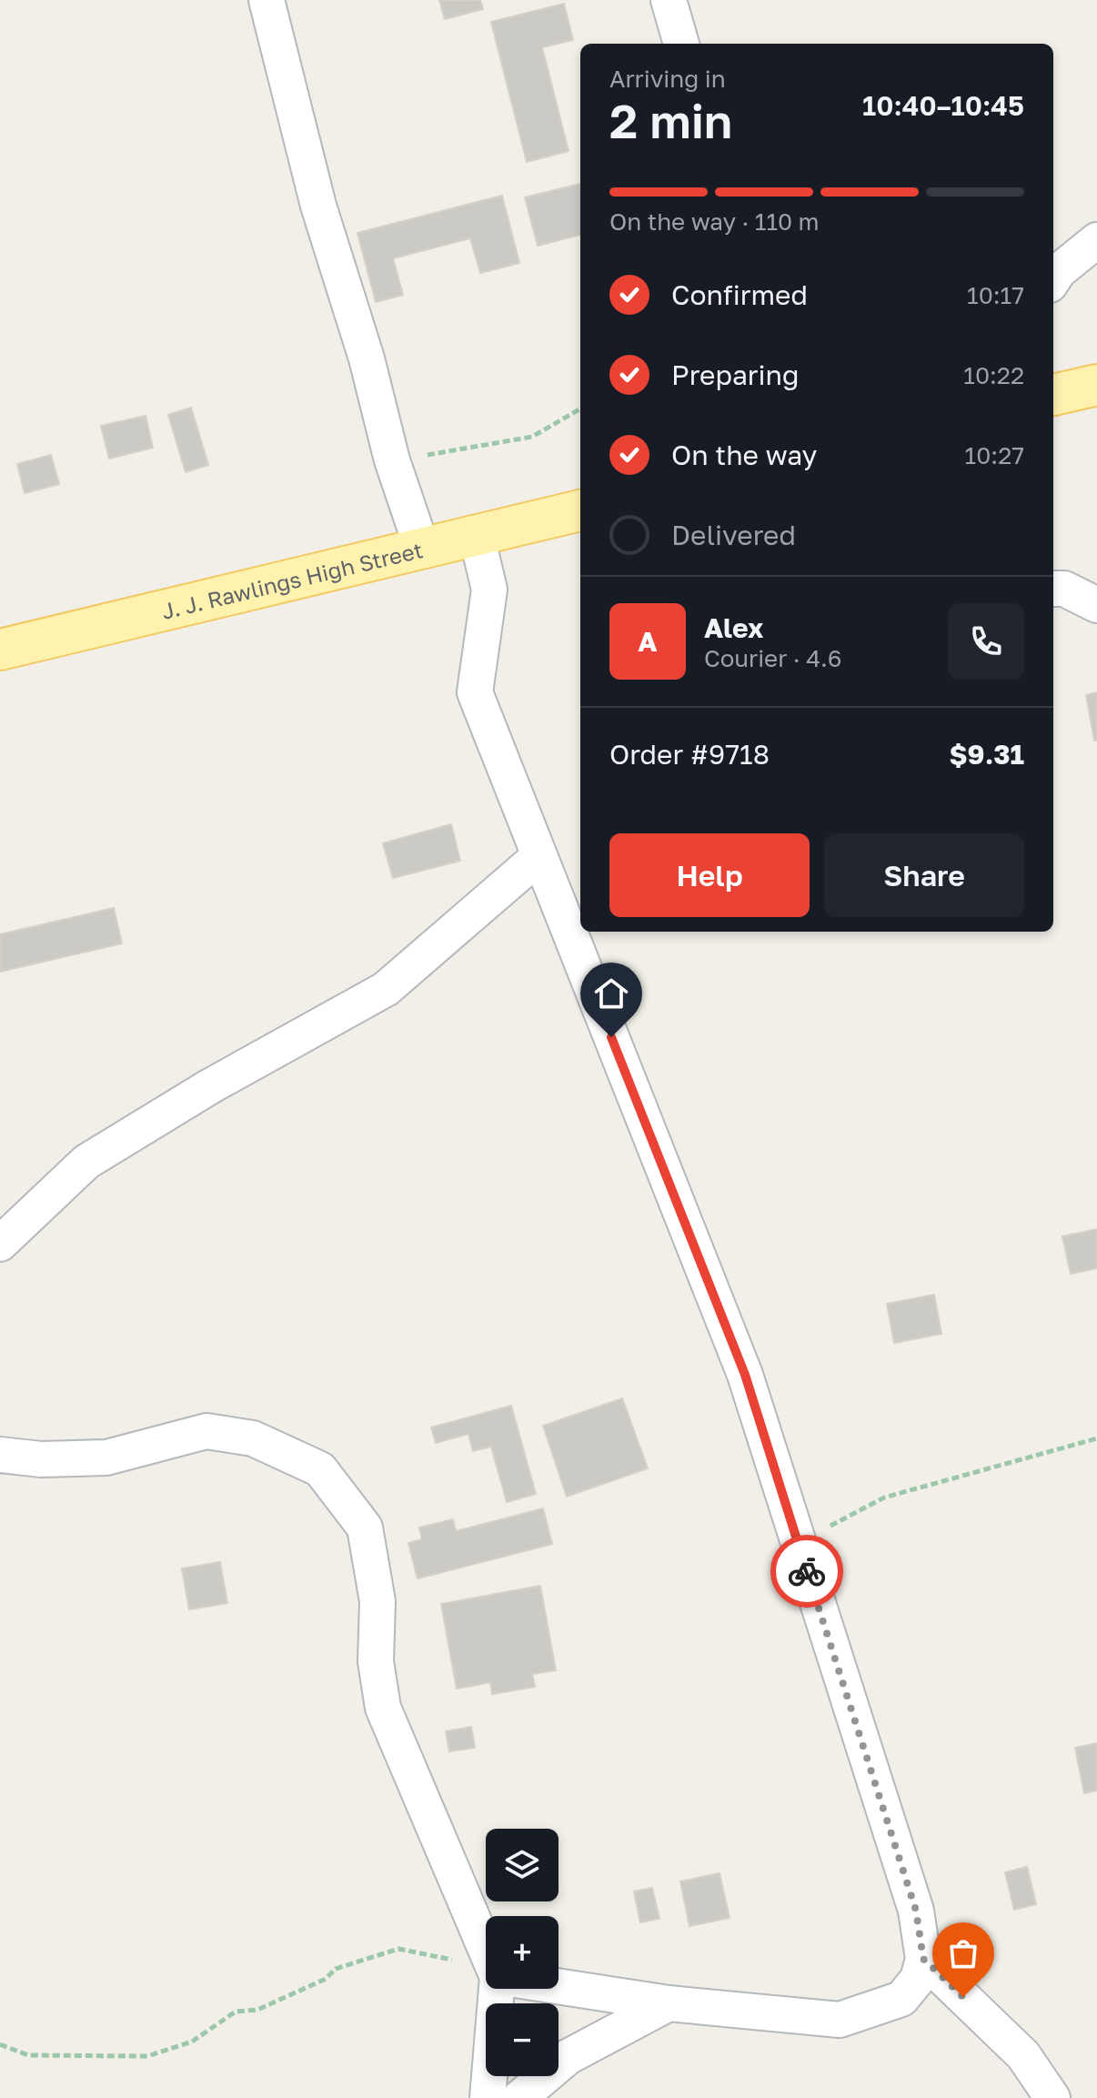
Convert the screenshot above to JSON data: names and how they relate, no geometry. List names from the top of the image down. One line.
{"streets":{"main road":["J. J. Rawlings High Street"]},"page":{"heading":["2 min","Arriving in","10:40–10:45"],"panel":["Alex","Courier · 4.6","Order #9718","$9.31"],"bar":"On the way · 110 m","list":[["Confirmed","10:17"],["Preparing","10:22"],["On the way","10:27"],"Delivered"],"round":"A","buttons":["Help","Share"],"map_buttons":["+","−"]}}
